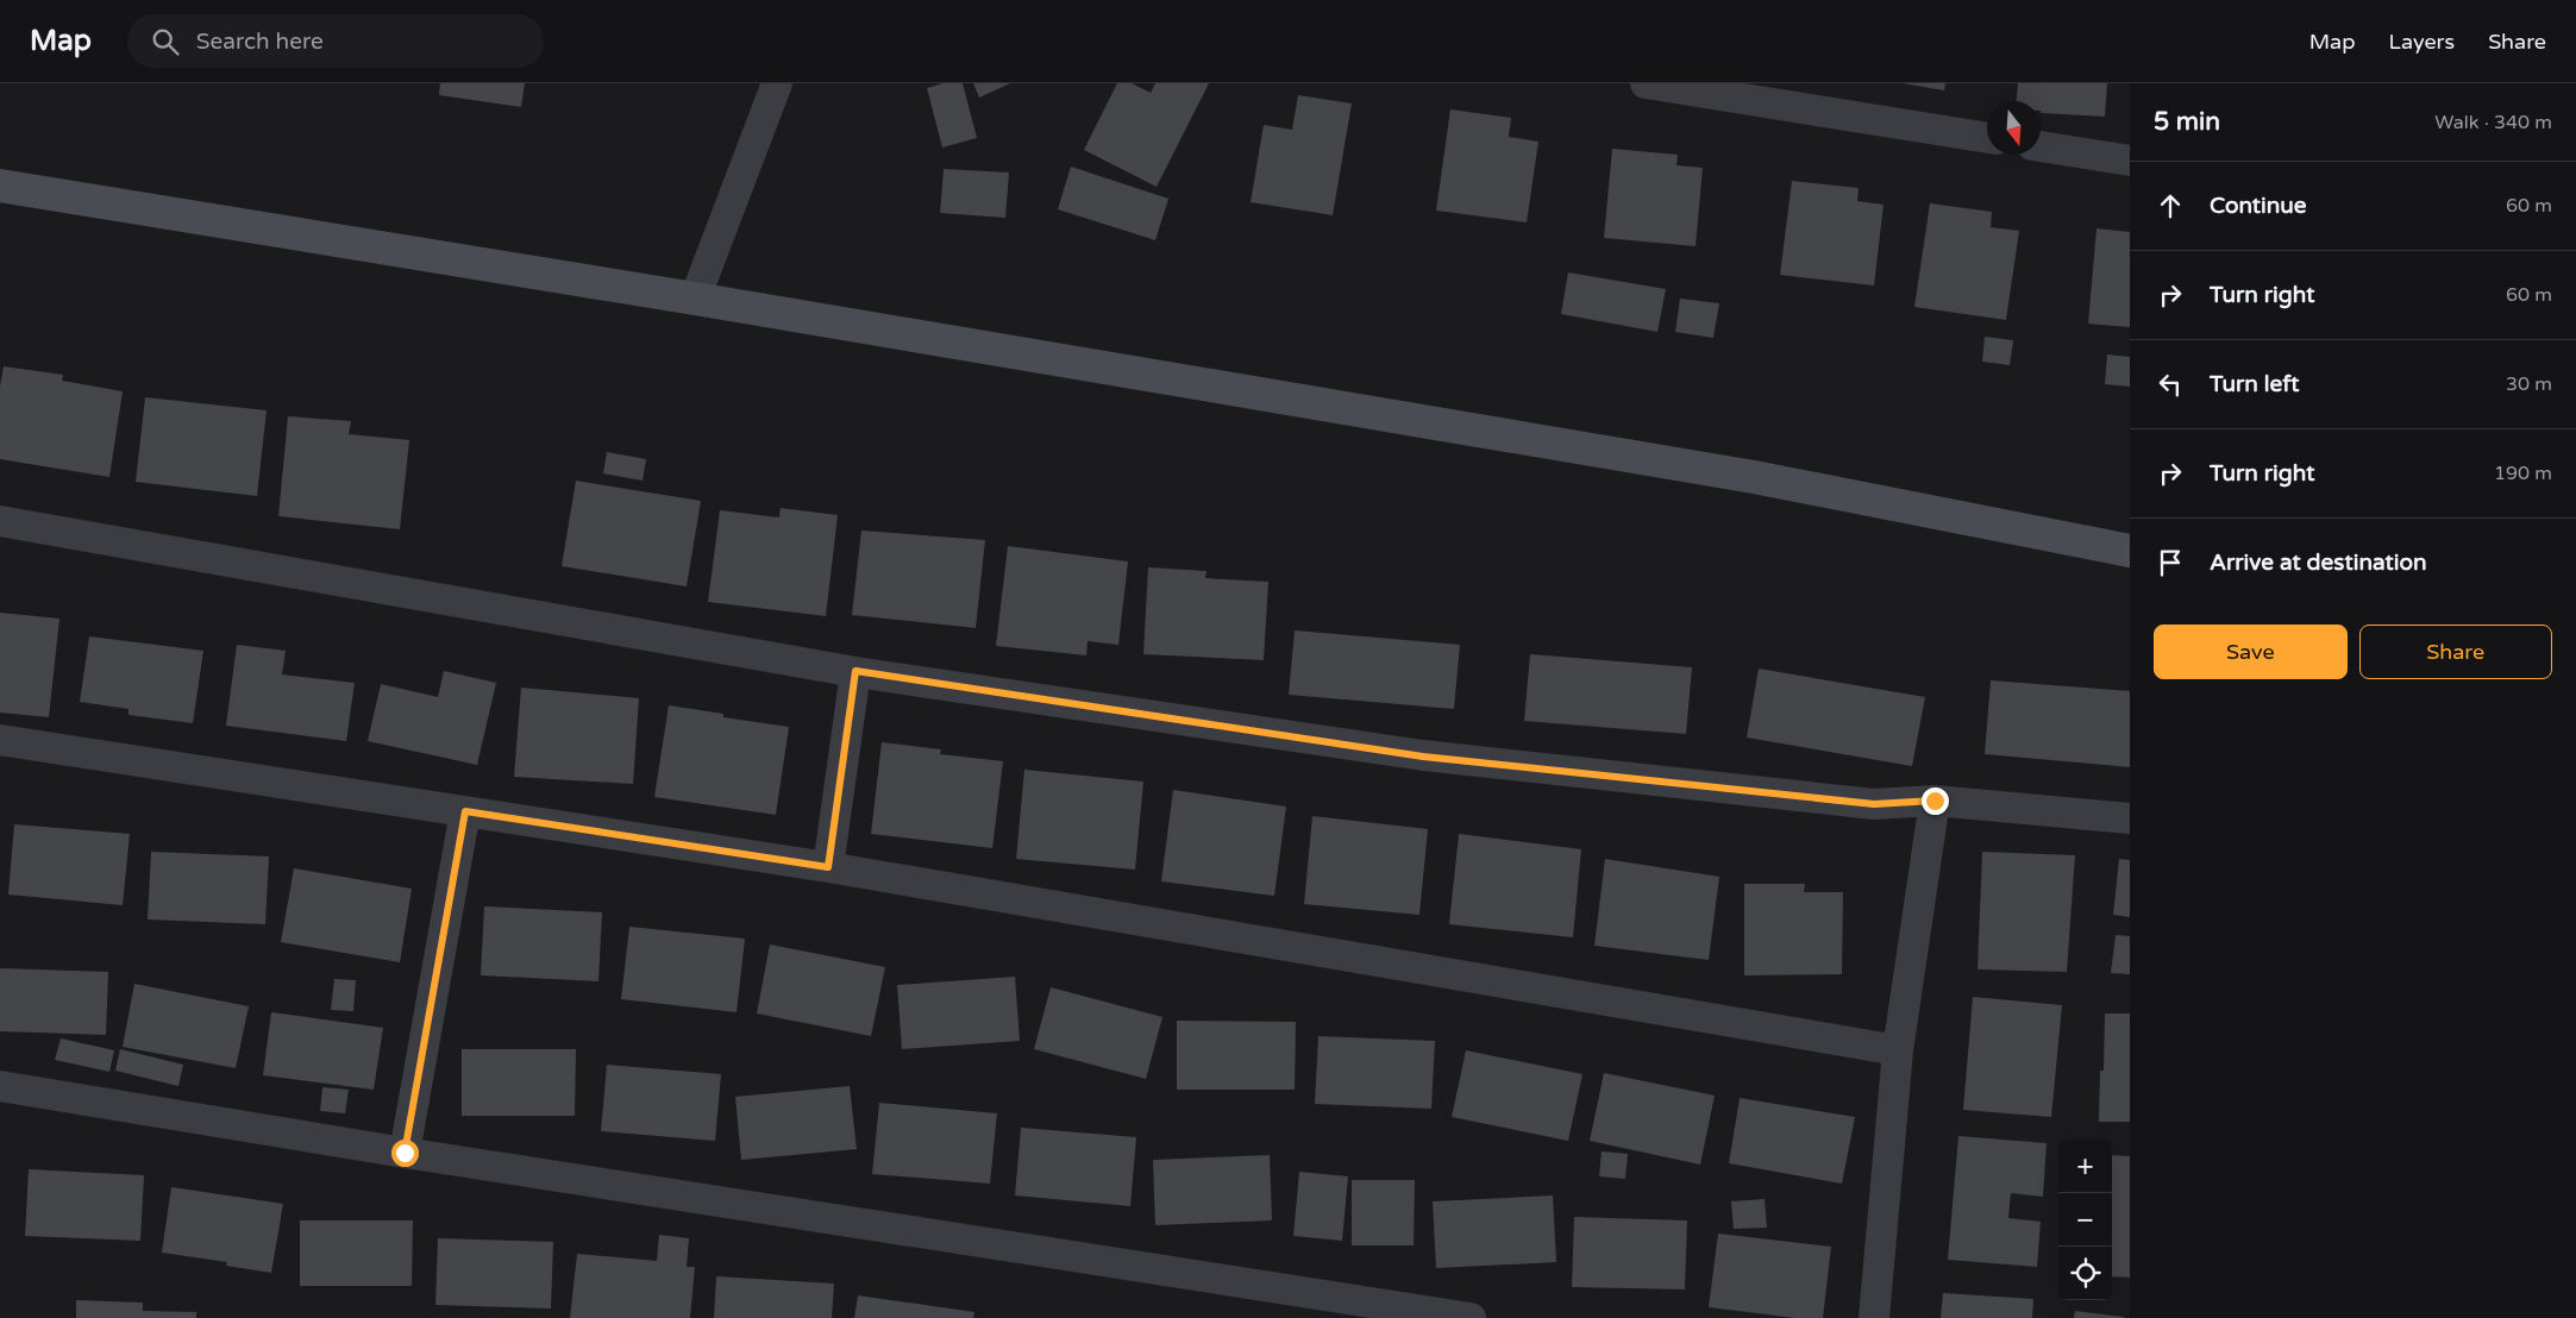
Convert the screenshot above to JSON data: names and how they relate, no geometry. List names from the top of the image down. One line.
{"north":"bottom","page":{"header":"Map","search":"Search here","nav":["Map","Layers","Share"],"heading":["5 min","Walk · 340 m"],"list":[["Continue","60 m"],["Turn right","60 m"],["Turn left","30 m"],["Turn right","190 m"],"Arrive at destination"],"buttons":["Save","Share"],"map_buttons":["+","−"]}}
